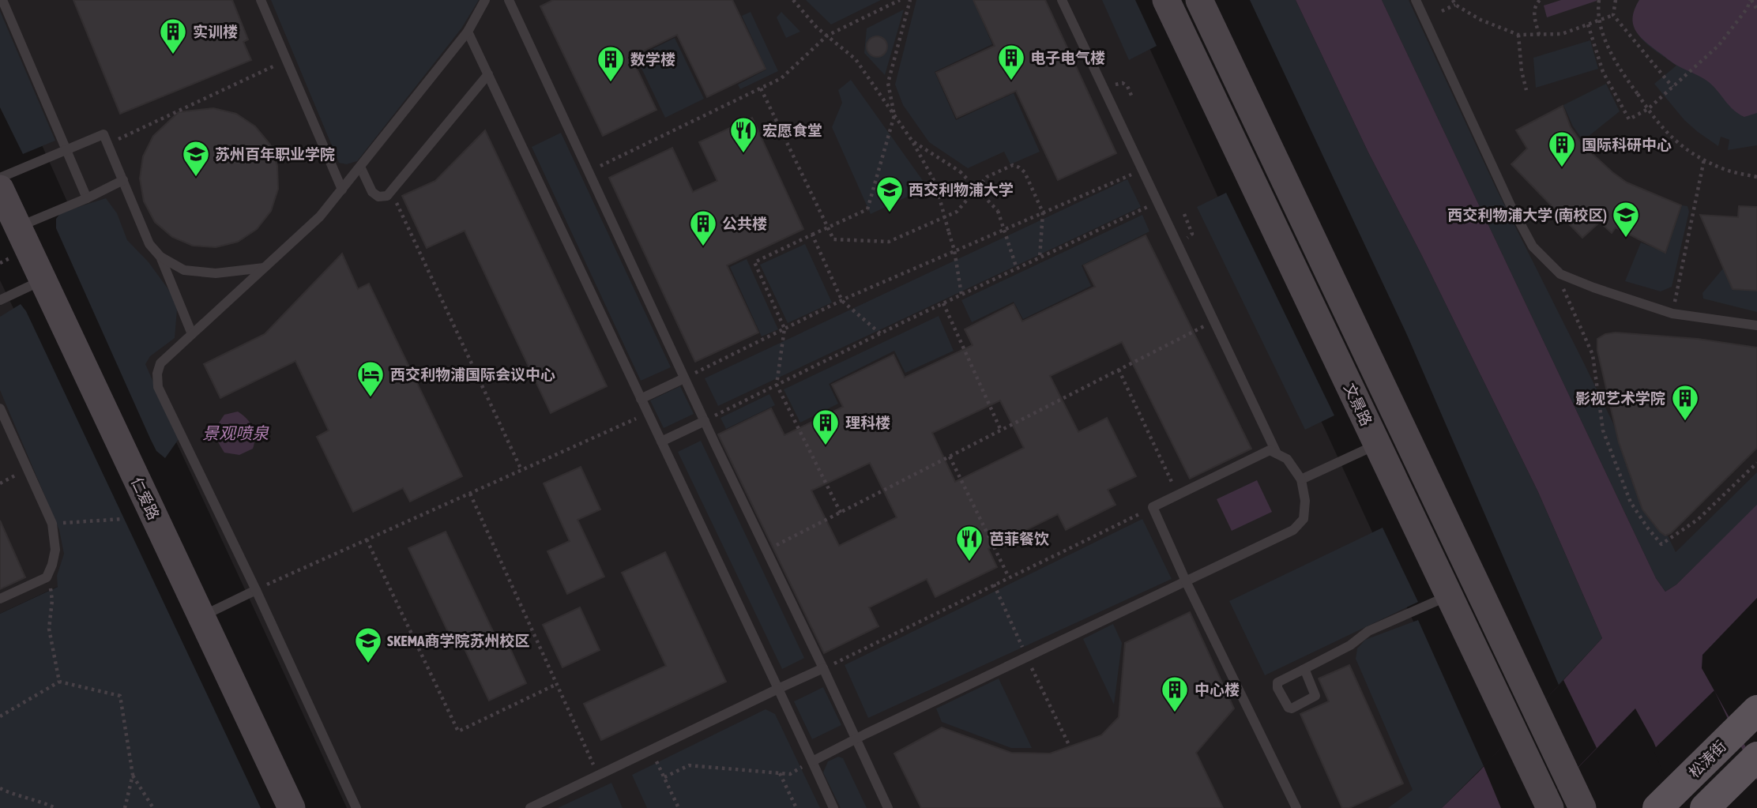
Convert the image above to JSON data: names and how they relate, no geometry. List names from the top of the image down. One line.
{"streets":{"main road":["文景路","仁爱路","松涛街"]},"water":["景观喷泉"],"places":{"building":["实训楼","电子电气楼","数学楼","国际科研中心","公共楼","影视艺术学院","理科楼","中心楼"],"restaurant":["宏愿食堂","芭菲餐饮"],"school or university":["苏州百年职业学院","西交利物浦大学","西交利物浦大学 (南校区)","SKEMA商学院苏州校区"],"hotel":["西交利物浦国际会议中心"]}}
